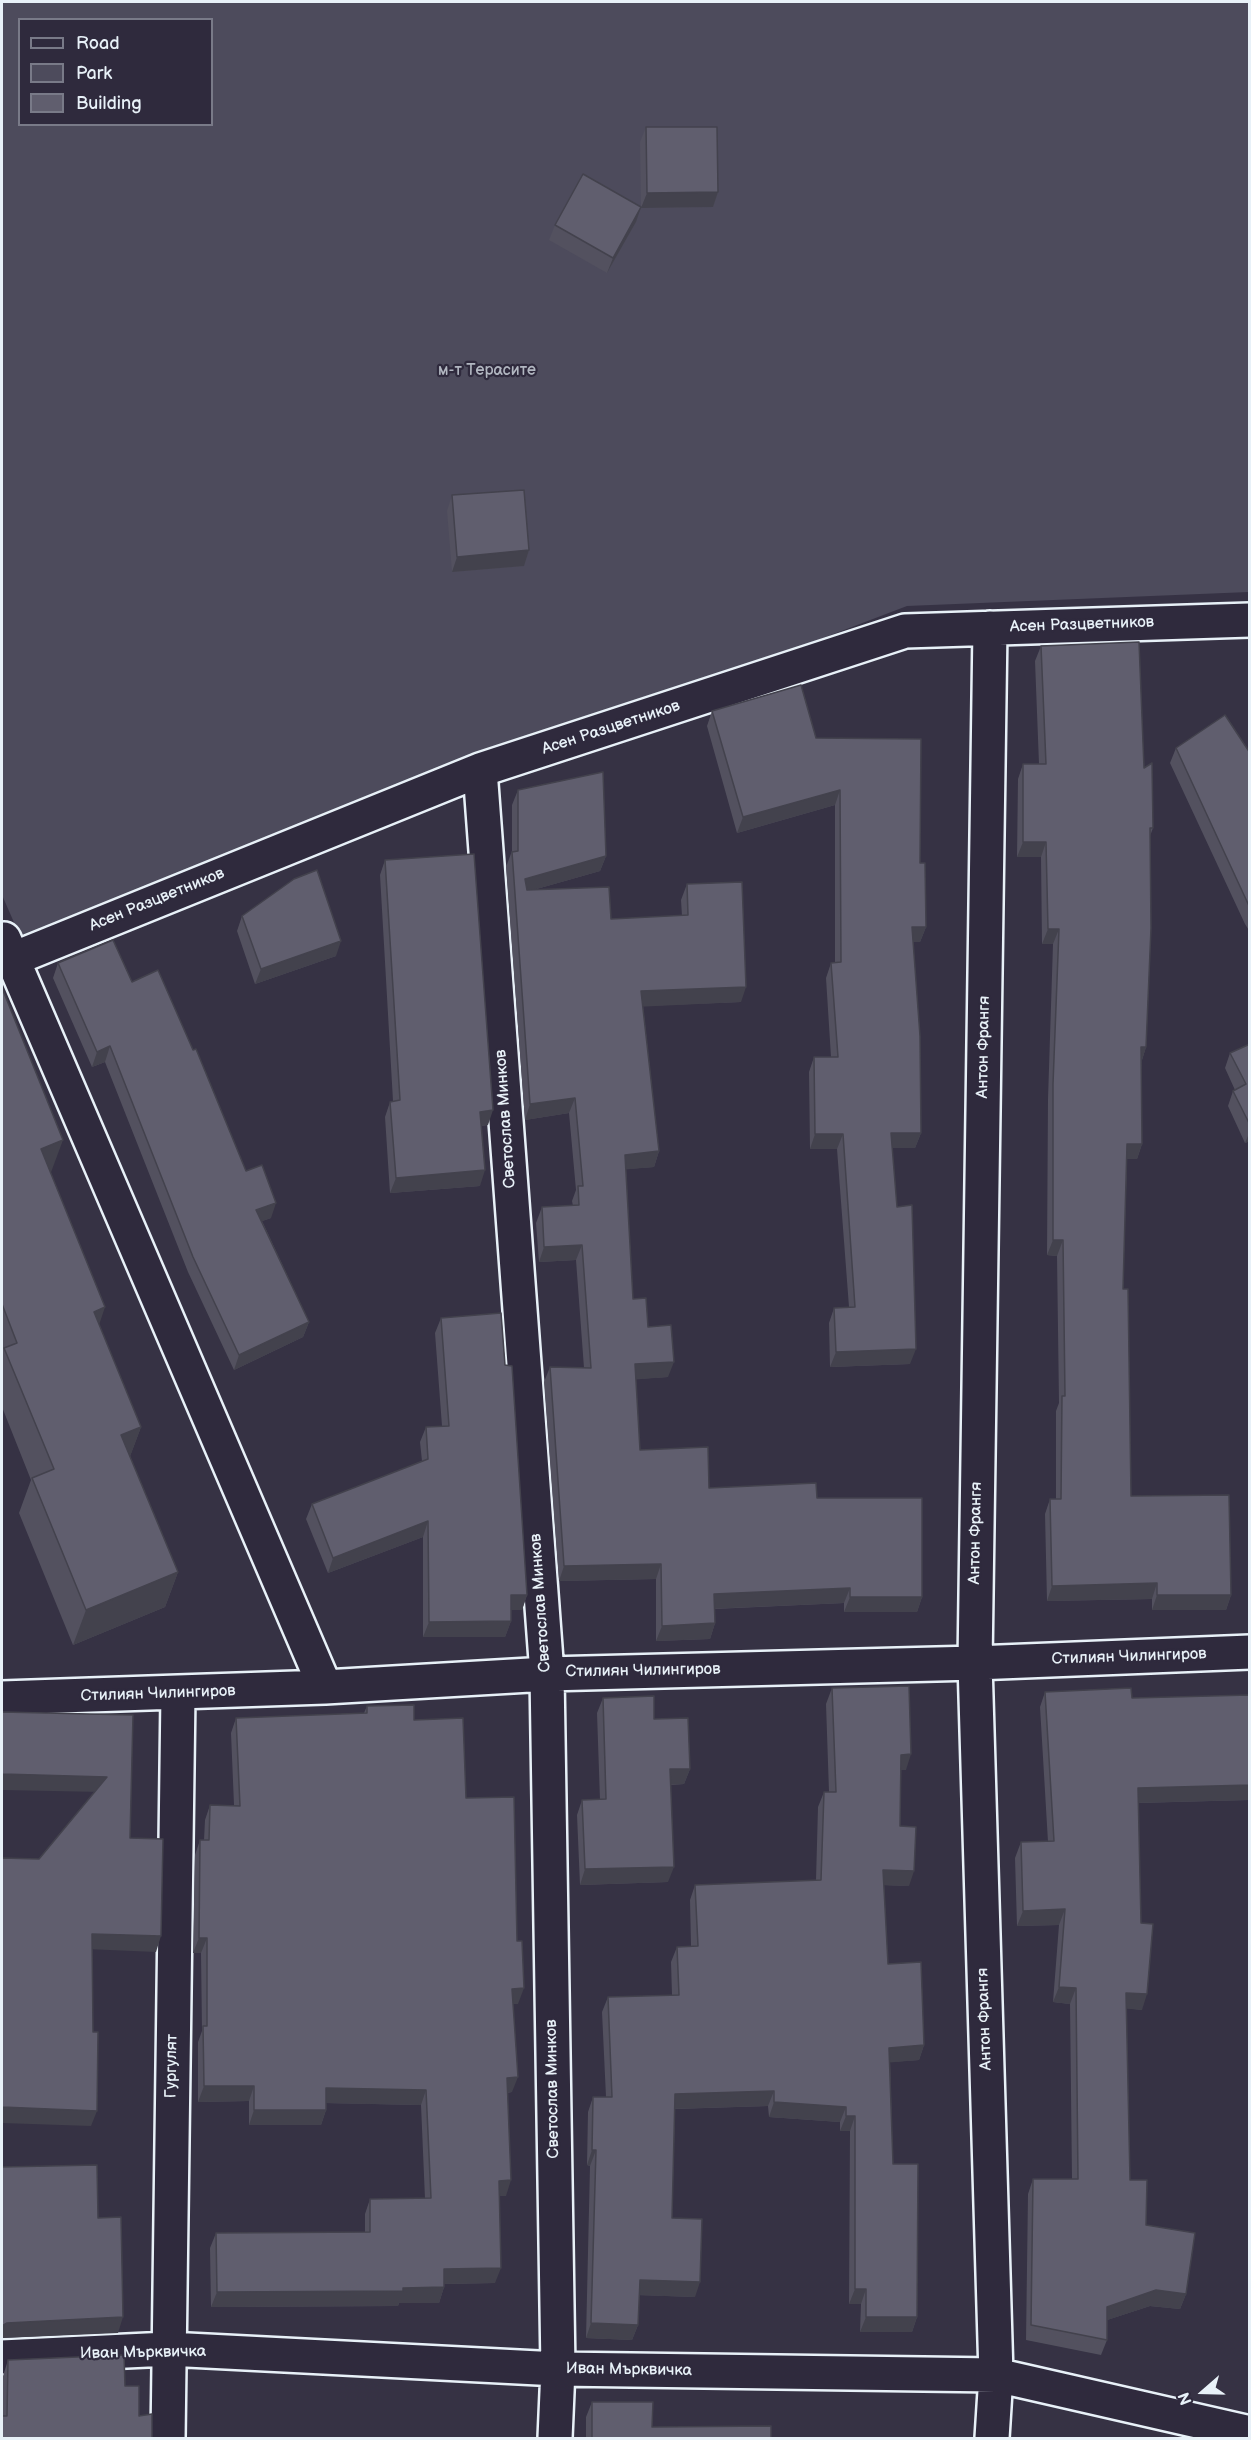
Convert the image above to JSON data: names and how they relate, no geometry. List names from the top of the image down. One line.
{"streets":{"street":["Асен Разцветников","Антон Франгя","Светослав Минков","Стилиян Чилингиров","Гургулят","Иван Мърквичка"]},"crossings":[["Асен Разцветников","Антон Франгя"],["Асен Разцветников","Светослав Минков"],["Антон Франгя","Стилиян Чилингиров"],["Антон Франгя","Иван Мърквичка"],["Светослав Минков","Стилиян Чилингиров"],["Светослав Минков","Иван Мърквичка"],["Стилиян Чилингиров","Гургулят"],["Гургулят","Иван Мърквичка"]],"parks":["м-т Терасите"],"legend":["Road","Park","Building"],"north":"left"}
